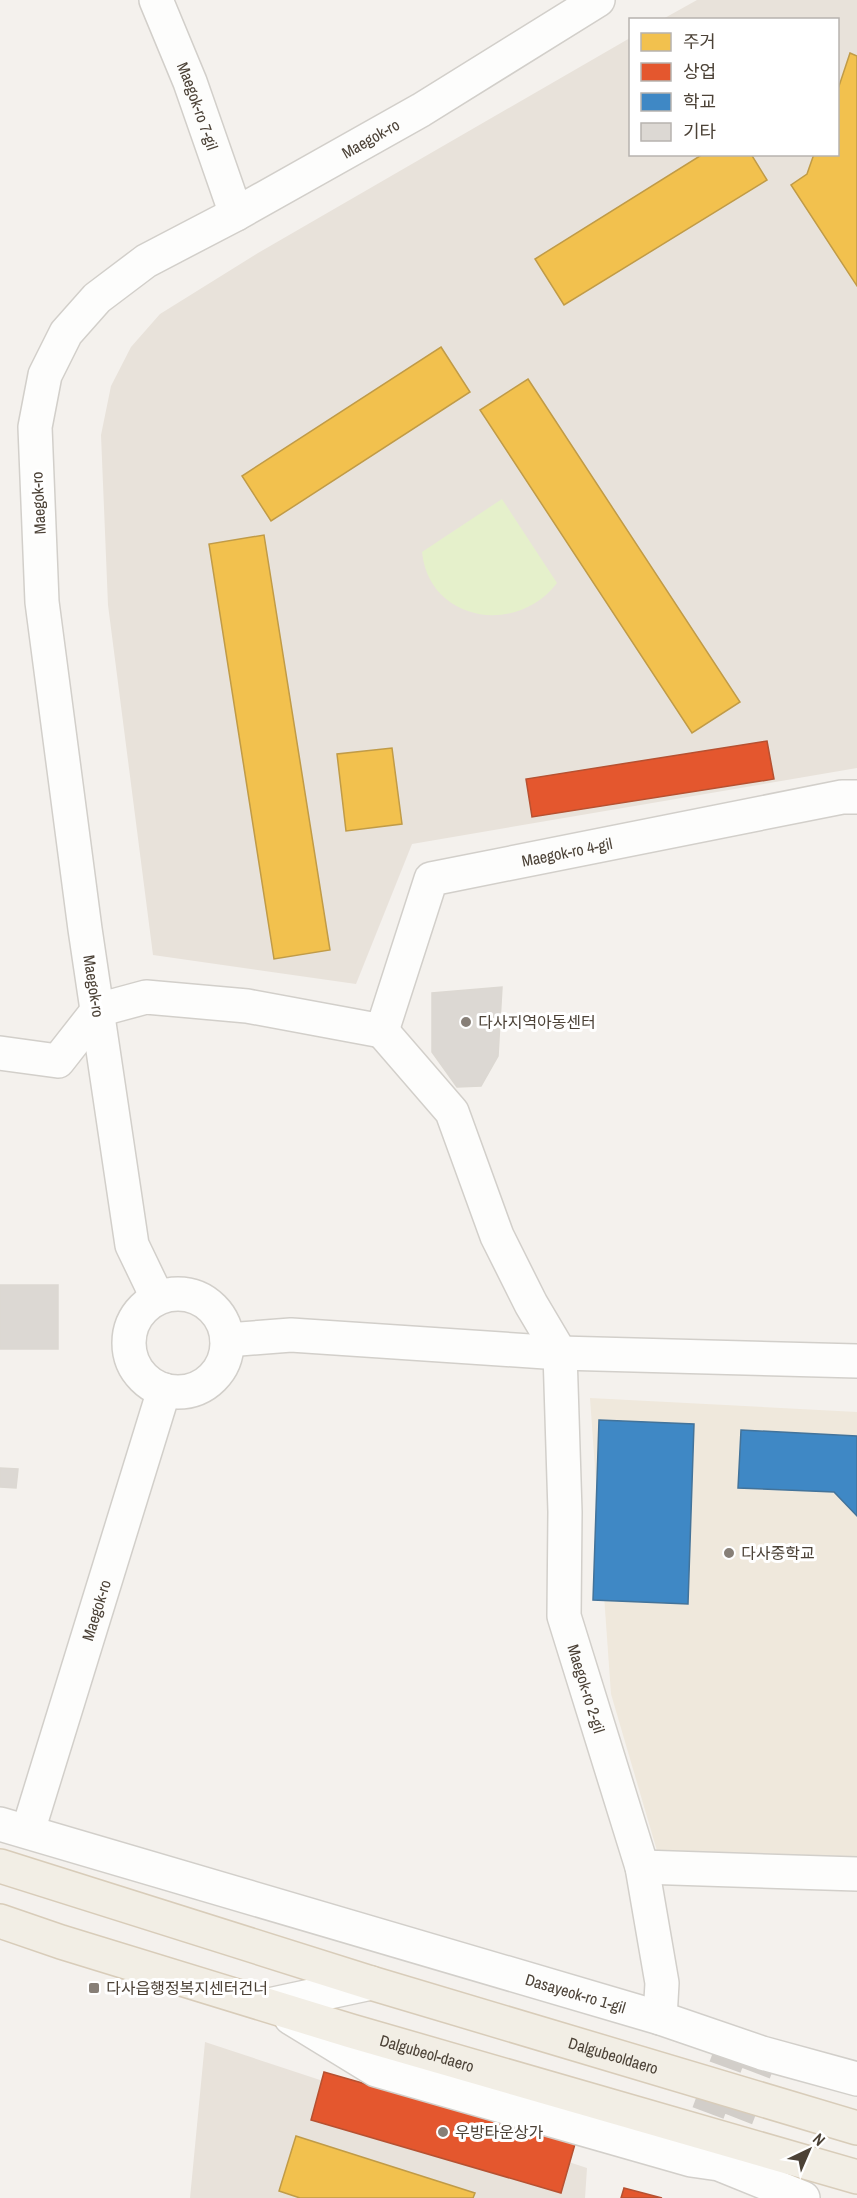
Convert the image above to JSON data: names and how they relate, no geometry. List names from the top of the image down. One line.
{"streets":{"main road":["Dalgubeol-daero","Dalgubeoldaero"],"street":["Maegok-ro 7-gil","Maegok-ro","Maegok-ro 4-gil","Maegok-ro 2-gil","Dasayeok-ro 1-gil"]},"crossings":[["Maegok-ro 7-gil","Maegok-ro"],["Maegok-ro","Dasayeok-ro 1-gil"],["Maegok-ro 2-gil","Dasayeok-ro 1-gil"]],"places":{"other":["다사지역아동센터","다사중학교","우방타운상가"],"transit":["다사읍행정복지센터건너"]},"legend":["주거","상업","학교","기타"],"north":"top right"}
